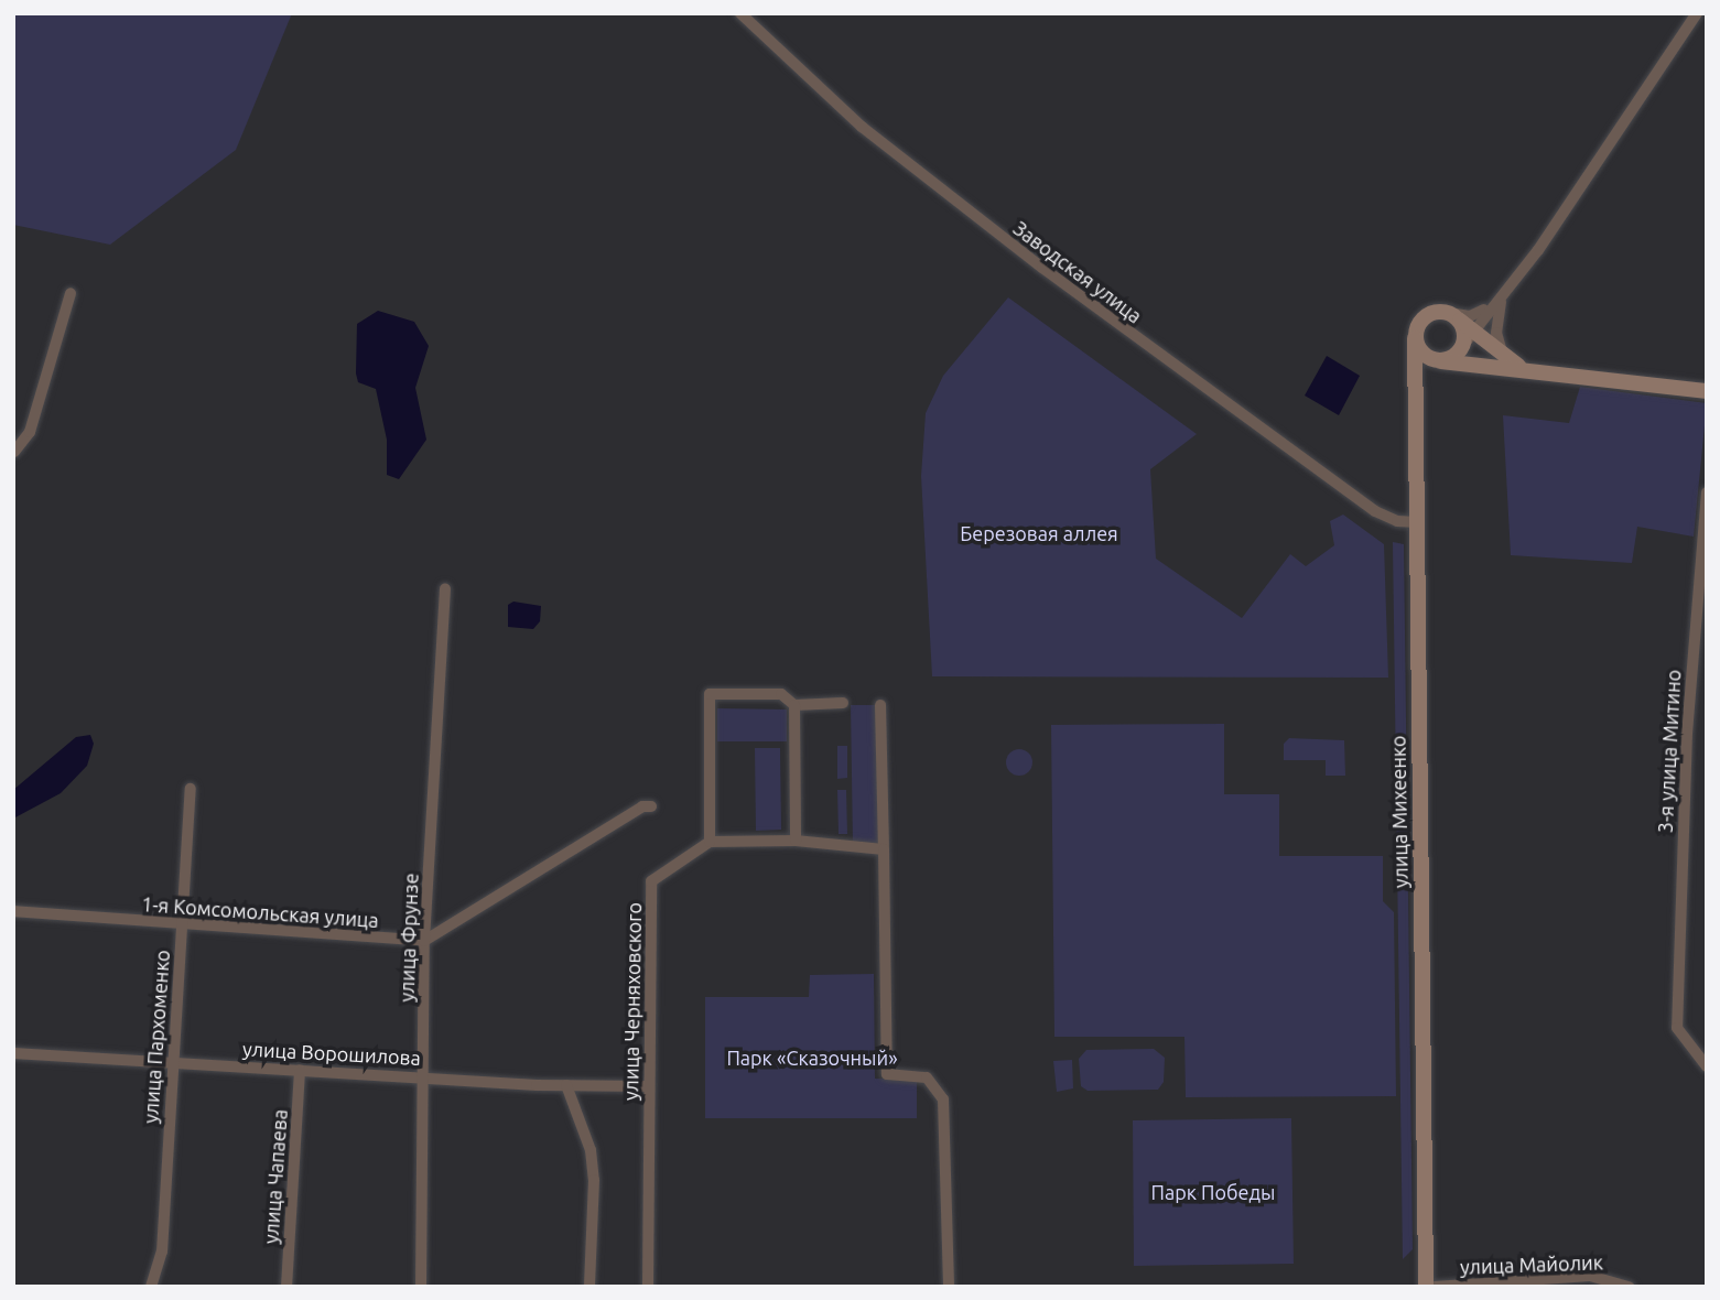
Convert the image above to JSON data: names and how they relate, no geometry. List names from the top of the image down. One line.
{"streets":{"street":["Заводская улица","3-я улица Митино","улица Михеенко","1-я Комсомольская улица","улица Фрунзе","улица Черняховского","улица Пархоменко","улица Ворошилова","улица Чапаева","улица Майолик"]},"crossings":[["Заводская улица","улица Михеенко"],["1-я Комсомольская улица","улица Фрунзе"],["1-я Комсомольская улица","улица Пархоменко"],["улица Фрунзе","улица Ворошилова"],["улица Черняховского","улица Ворошилова"],["улица Пархоменко","улица Ворошилова"],["улица Ворошилова","улица Чапаева"]],"parks":["Березовая аллея","Парк «Сказочный»","Парк Победы"]}
